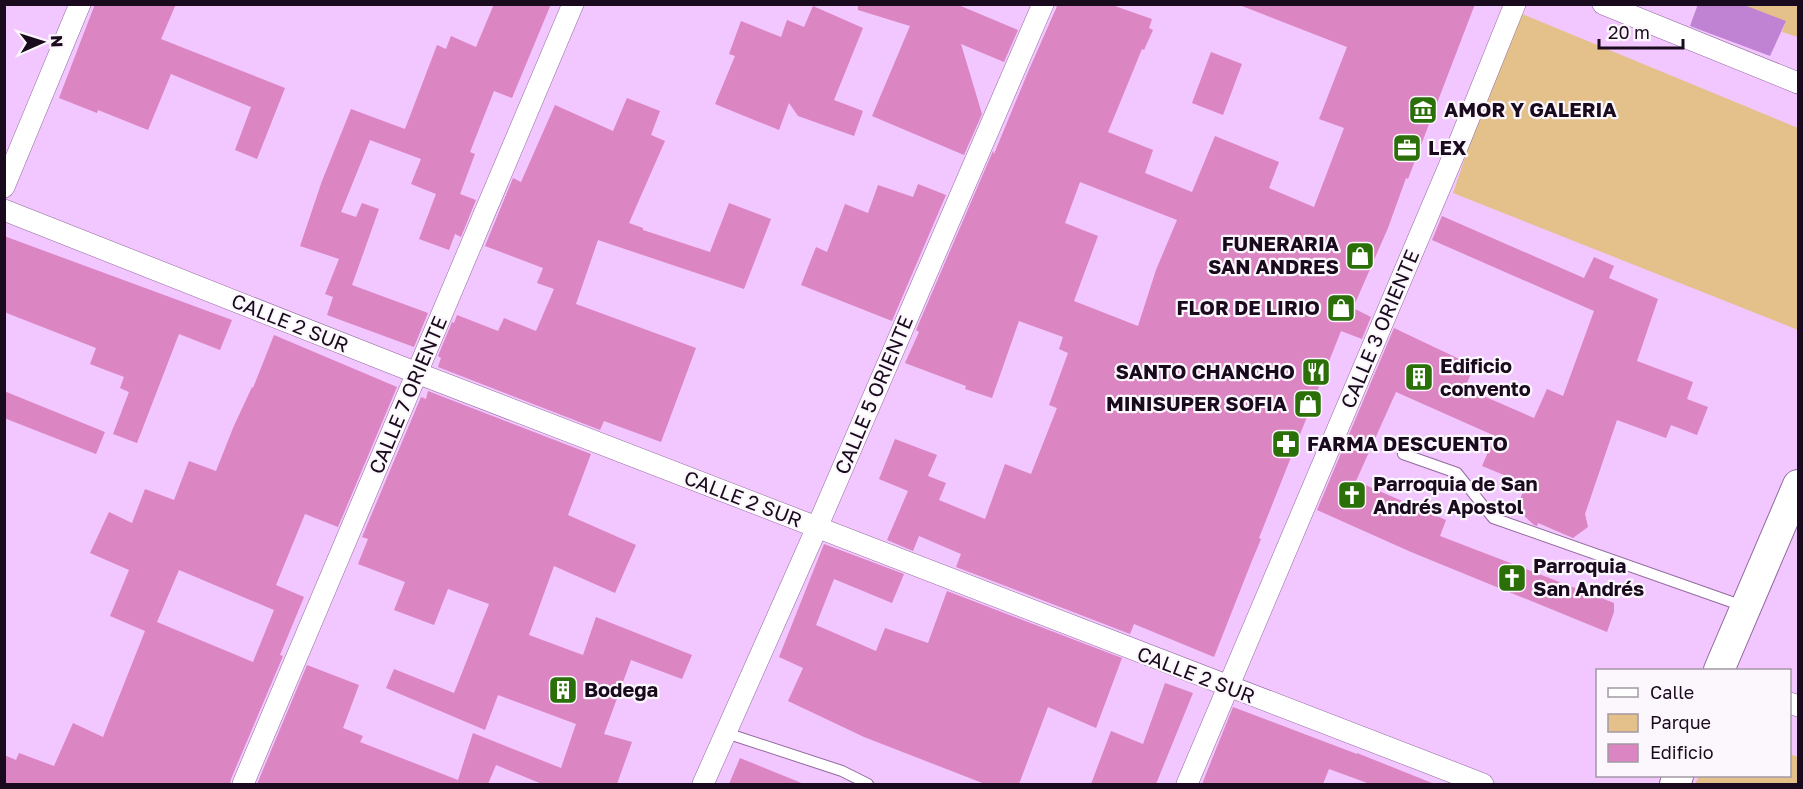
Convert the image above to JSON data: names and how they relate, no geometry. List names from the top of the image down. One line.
{"streets":{"street":["CALLE 2 SUR","CALLE 3 ORIENTE","CALLE 7 ORIENTE","CALLE 5 ORIENTE"]},"crossings":[["CALLE 2 SUR","CALLE 3 ORIENTE"],["CALLE 2 SUR","CALLE 7 ORIENTE"],["CALLE 2 SUR","CALLE 5 ORIENTE"]],"places":{"museum":["AMOR Y GALERIA"],"office":["LEX"],"shop":["FUNERARIA SAN ANDRES","FLOR DE LIRIO","MINISUPER SOFIA"],"restaurant":["SANTO CHANCHO"],"building":["Edificio convento","Bodega"],"pharmacy":["FARMA DESCUENTO"],"church":["Parroquia de San Andrés Apostol","Parroquia San Andrés"]},"legend":["Calle","Parque","Edificio"],"scale_bar":"20 m","north":"right"}
